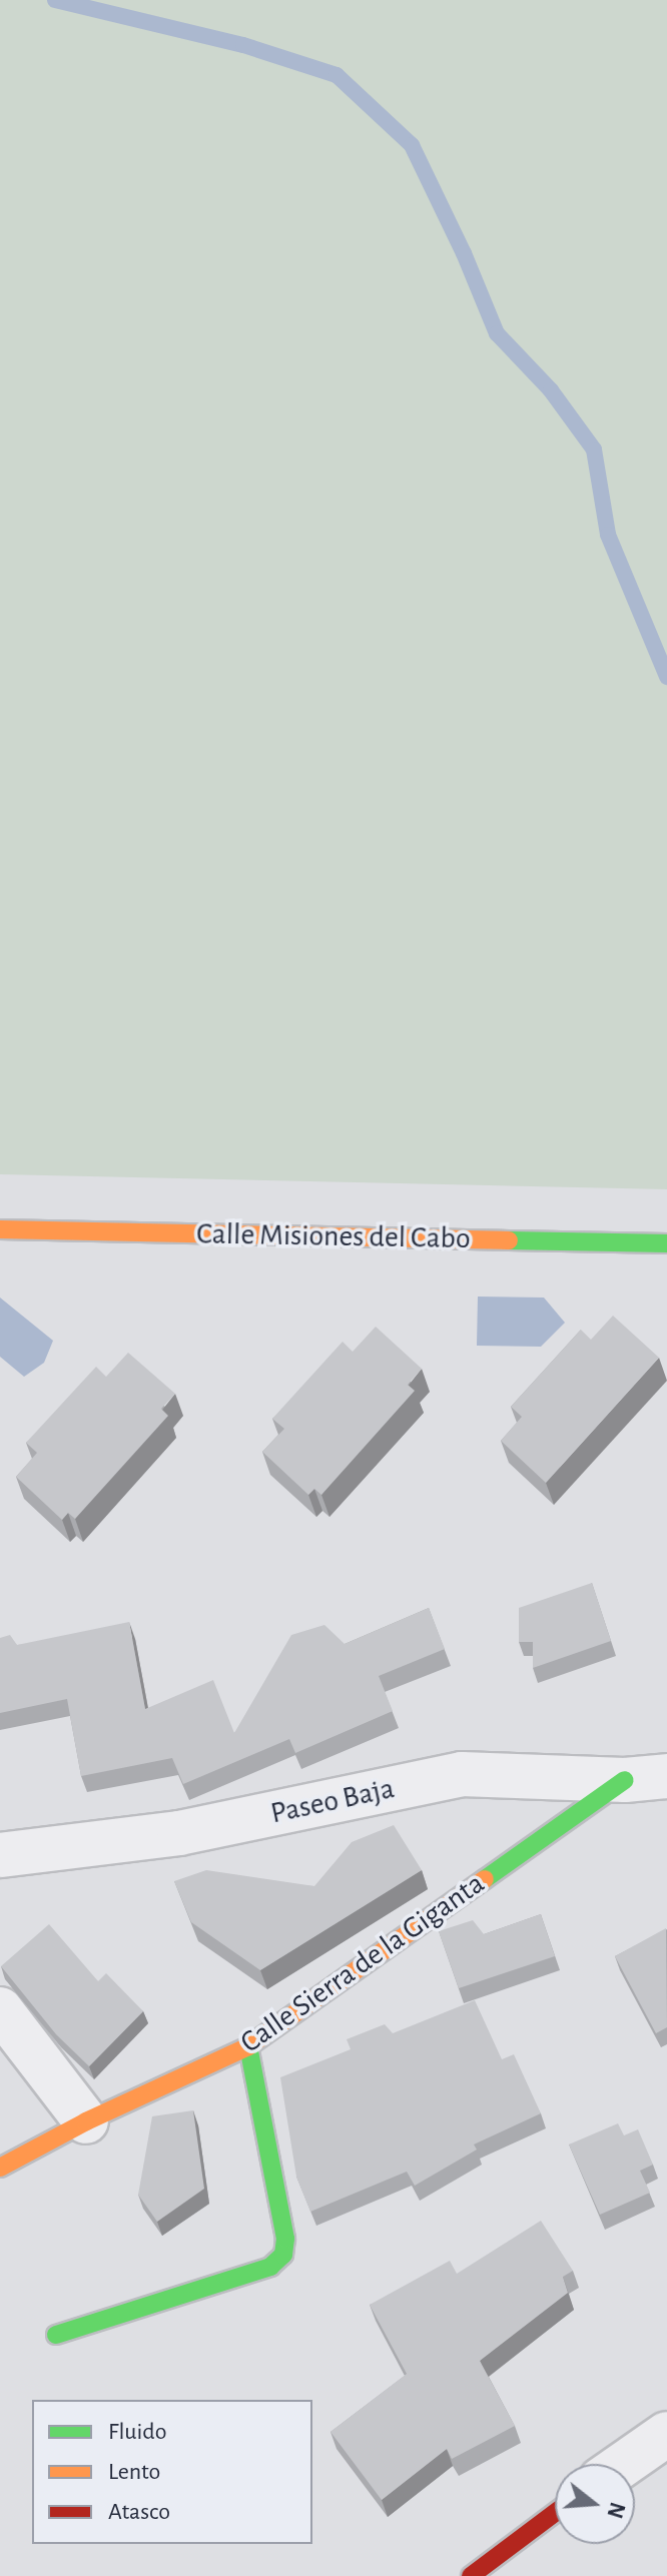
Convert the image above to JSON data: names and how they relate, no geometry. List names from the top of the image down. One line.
{"streets":{"street":["Calle Misiones del Cabo","Paseo Baja","Calle Sierra de la Giganta"]},"crossings":[["Paseo Baja","Calle Sierra de la Giganta"]],"legend":["Fluido","Lento","Atasco"],"north":"right"}
